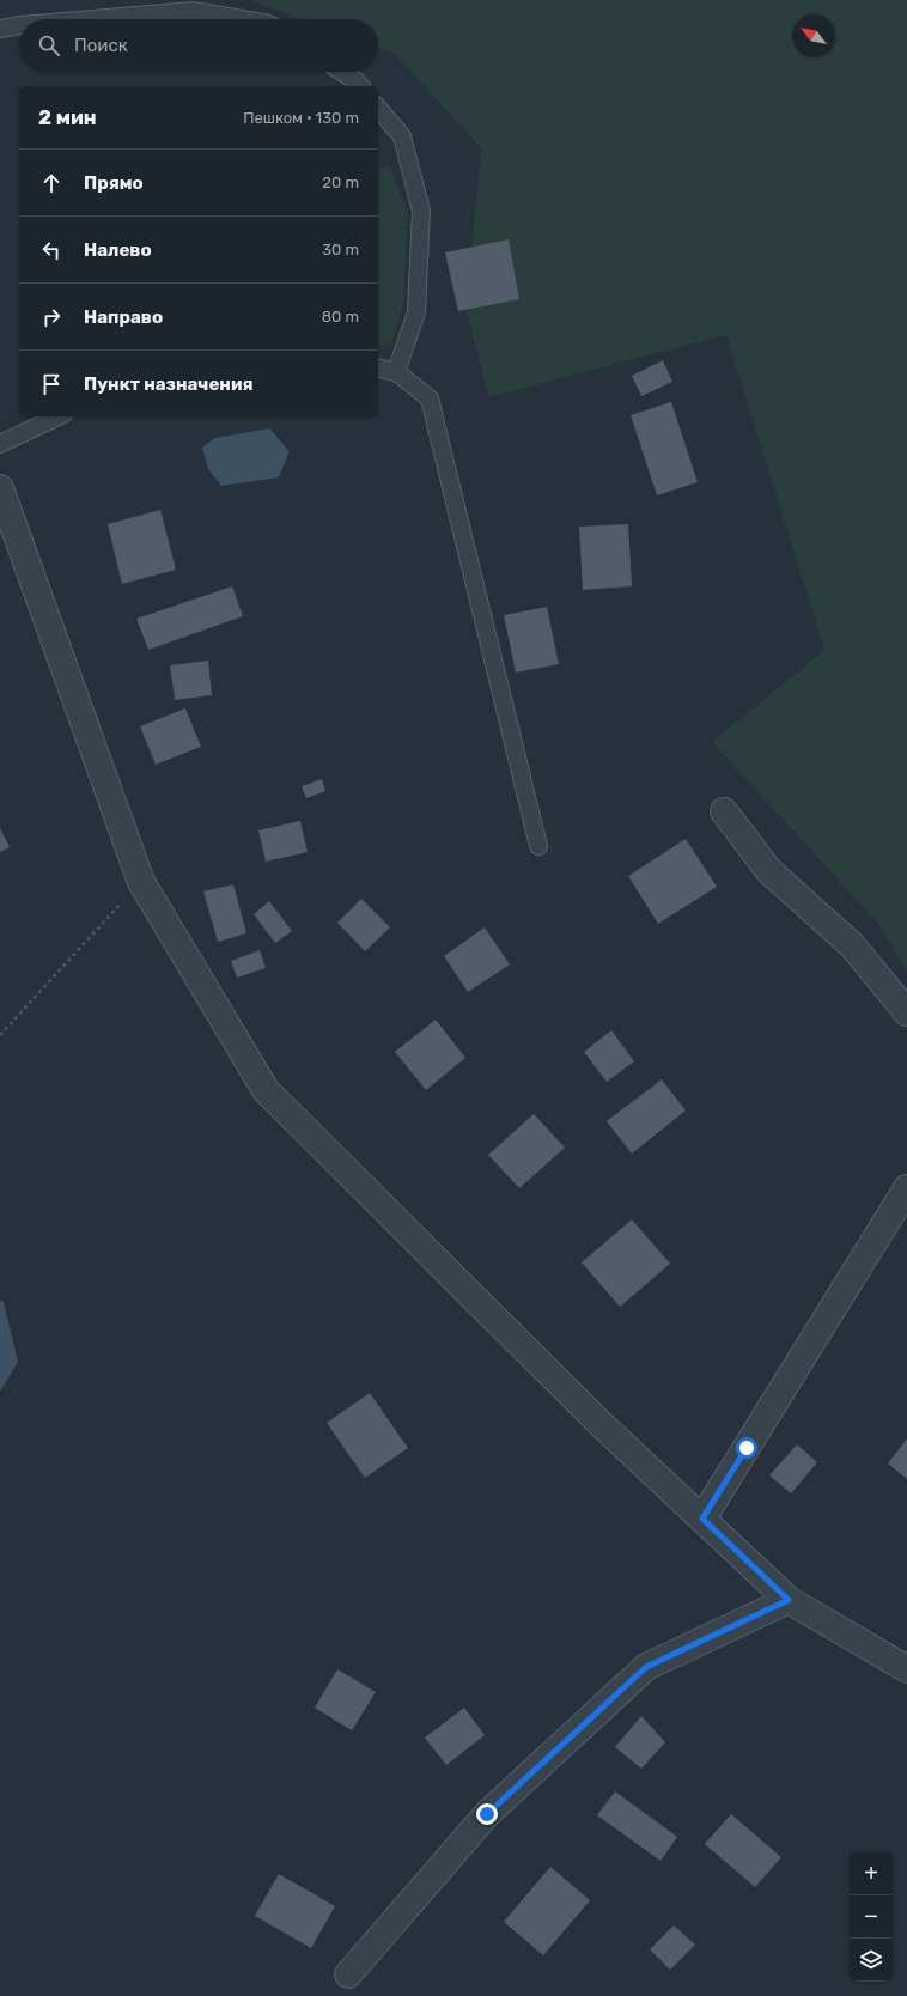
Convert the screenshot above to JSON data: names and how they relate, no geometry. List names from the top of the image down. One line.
{"north":"top left","page":{"search":"Поиск","heading":["2 мин","Пешком · 130 m"],"list":[["Прямо","20 m"],["Налево","30 m"],["Направо","80 m"],"Пункт назначения"],"map_buttons":["+","−"]}}
